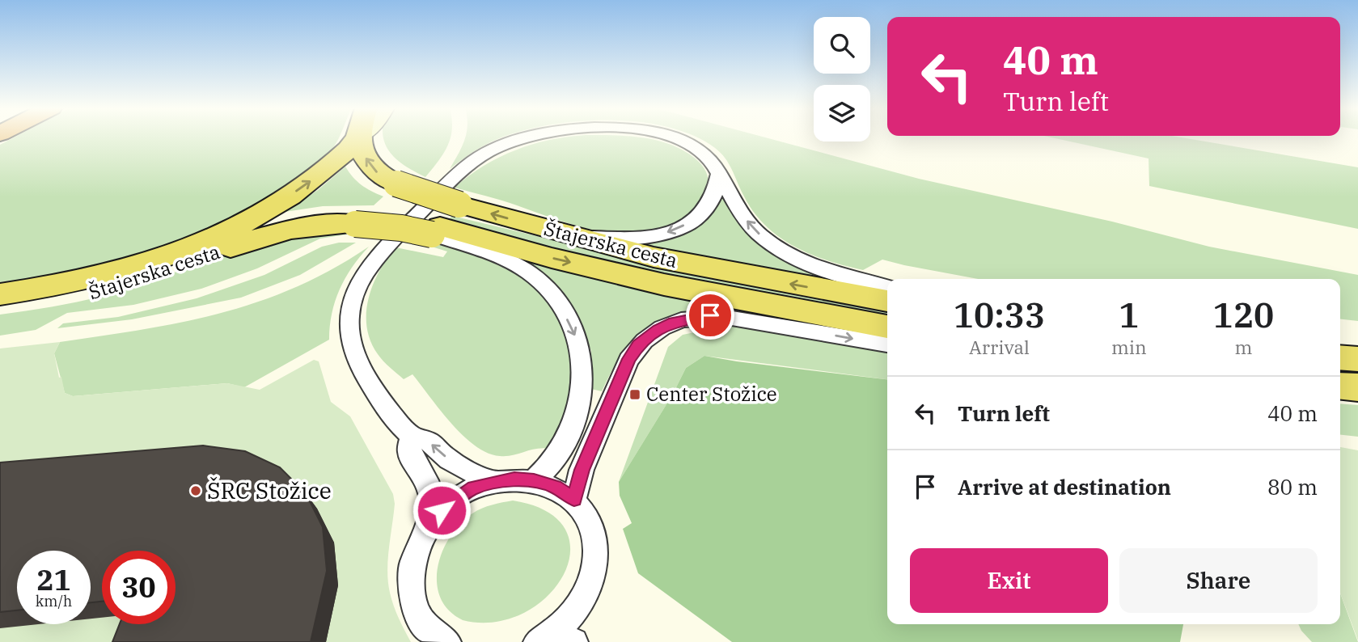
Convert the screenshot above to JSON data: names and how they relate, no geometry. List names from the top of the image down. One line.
{"streets":{"main road":["Štajerska cesta"]},"places":{"transit":["Center Stožice"],"other":["ŠRC Stožice"]},"page":{"turn":["40 m","Turn left"],"eta":["10:33","Arrival","1","min","120","m"],"list":[{"name":"Turn left","value":"40 m"},{"name":"Arrive at destination","value":"80 m"}],"buttons":["Exit","Share"],"speed":"21 km/h","limit":"30"}}
